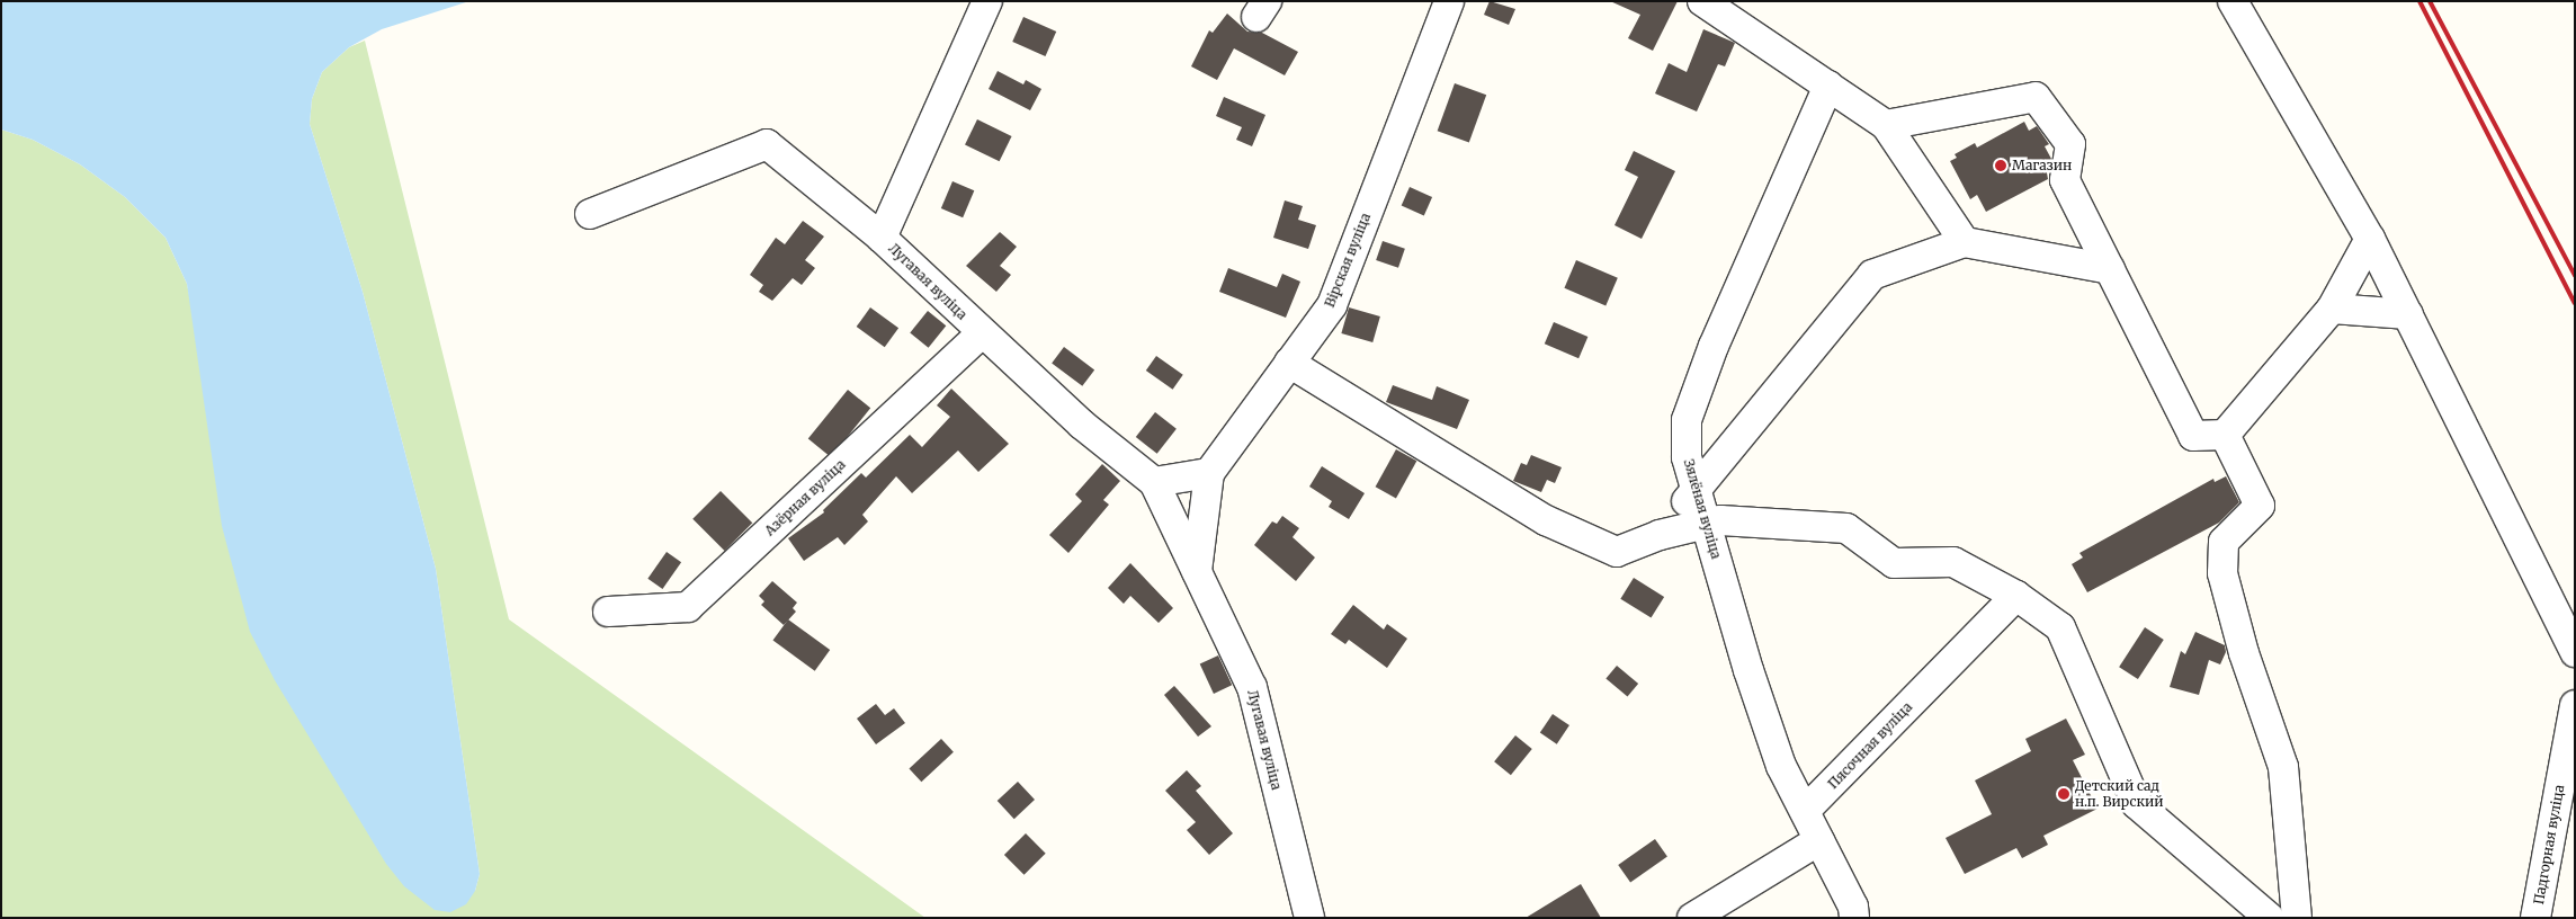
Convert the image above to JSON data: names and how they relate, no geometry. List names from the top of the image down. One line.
{"streets":{"street":["Вірская вуліца","Лугавая вуліца","Азёрная вуліца","Зялёная вуліца","Пясочная вуліца","Падгорная вуліца"]},"crossings":[["Лугавая вуліца","Азёрная вуліца"],["Зялёная вуліца","Пясочная вуліца"]],"places":["Магазин","Детский сад н.п. Вирский"]}
